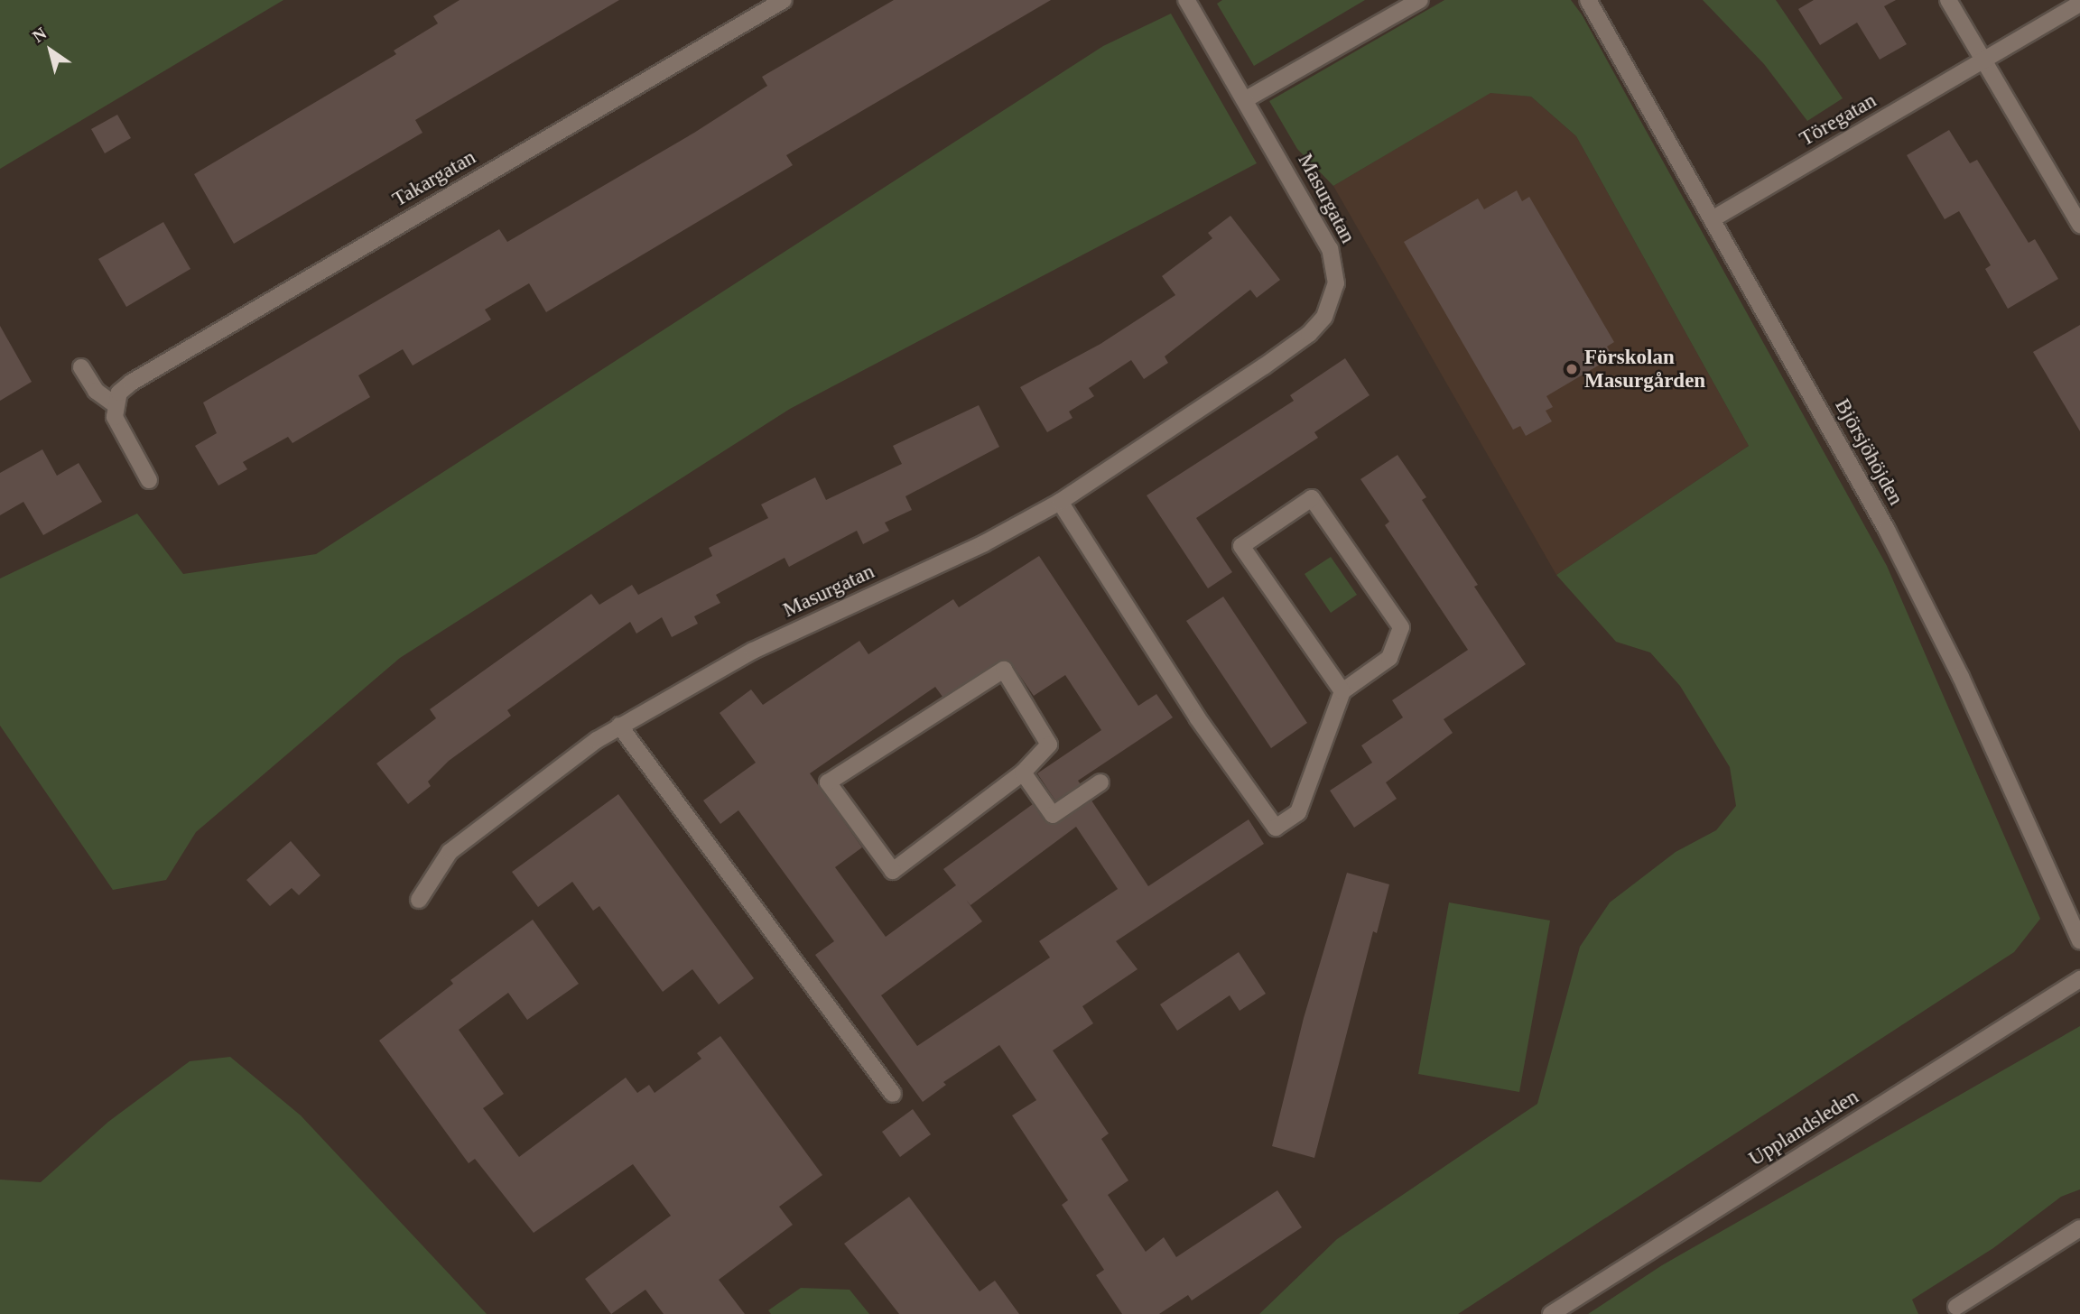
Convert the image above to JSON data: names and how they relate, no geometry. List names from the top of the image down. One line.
{"streets":{"street":["Töregatan","Takargatan","Masurgatan","Björsjöhöjden","Upplandsleden"]},"crossings":[["Töregatan","Björsjöhöjden"]],"places":["Förskolan Masurgården"],"north":"top left"}
